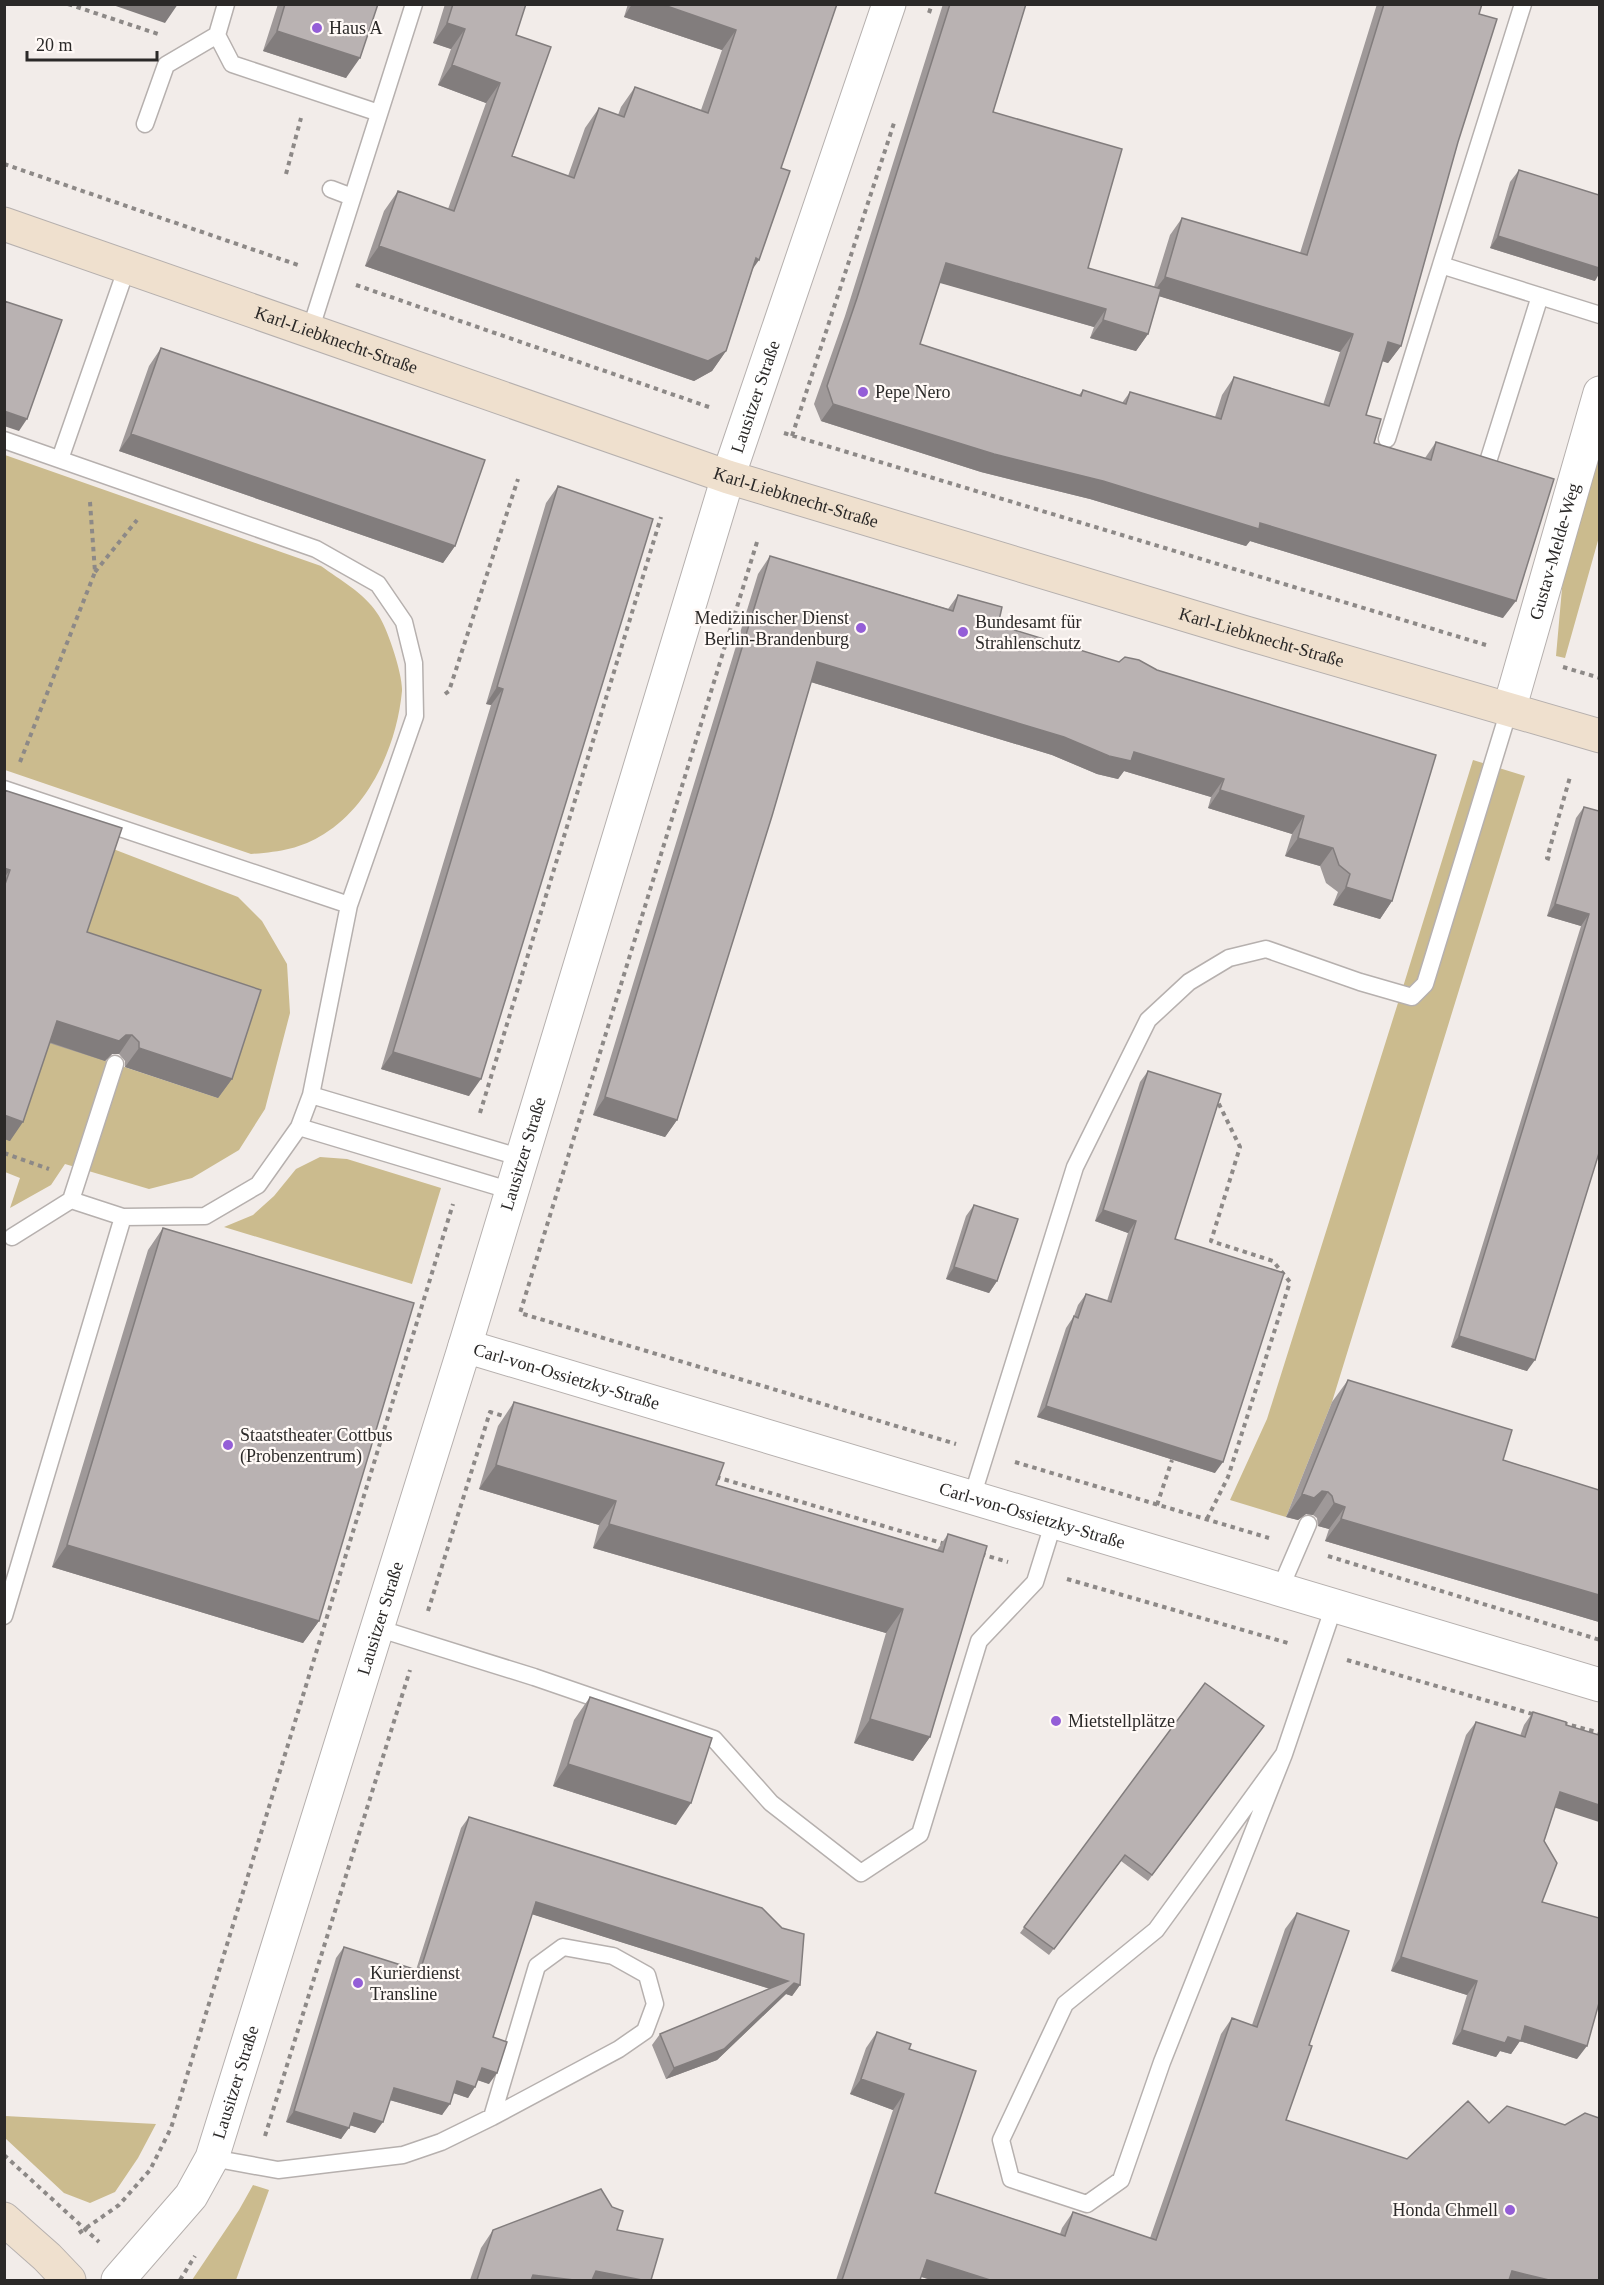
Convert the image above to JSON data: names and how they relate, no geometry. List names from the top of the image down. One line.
{"streets":{"main road":["Karl-Liebknecht-Straße"],"street":["Lausitzer Straße","Gustav-Melde-Weg","Carl-von-Ossietzky-Straße"]},"crossings":[["Karl-Liebknecht-Straße","Lausitzer Straße"],["Karl-Liebknecht-Straße","Gustav-Melde-Weg"],["Lausitzer Straße","Carl-von-Ossietzky-Straße"]],"places":["Haus A","Pepe Nero","Medizinischer Dienst Berlin-Brandenburg","Bundesamt für Strahlenschutz","Staatstheater Cottbus (Probenzentrum)","Mietstellplätze","Kurierdienst Transline","Honda Chmell"],"scale_bar":"20 m"}
